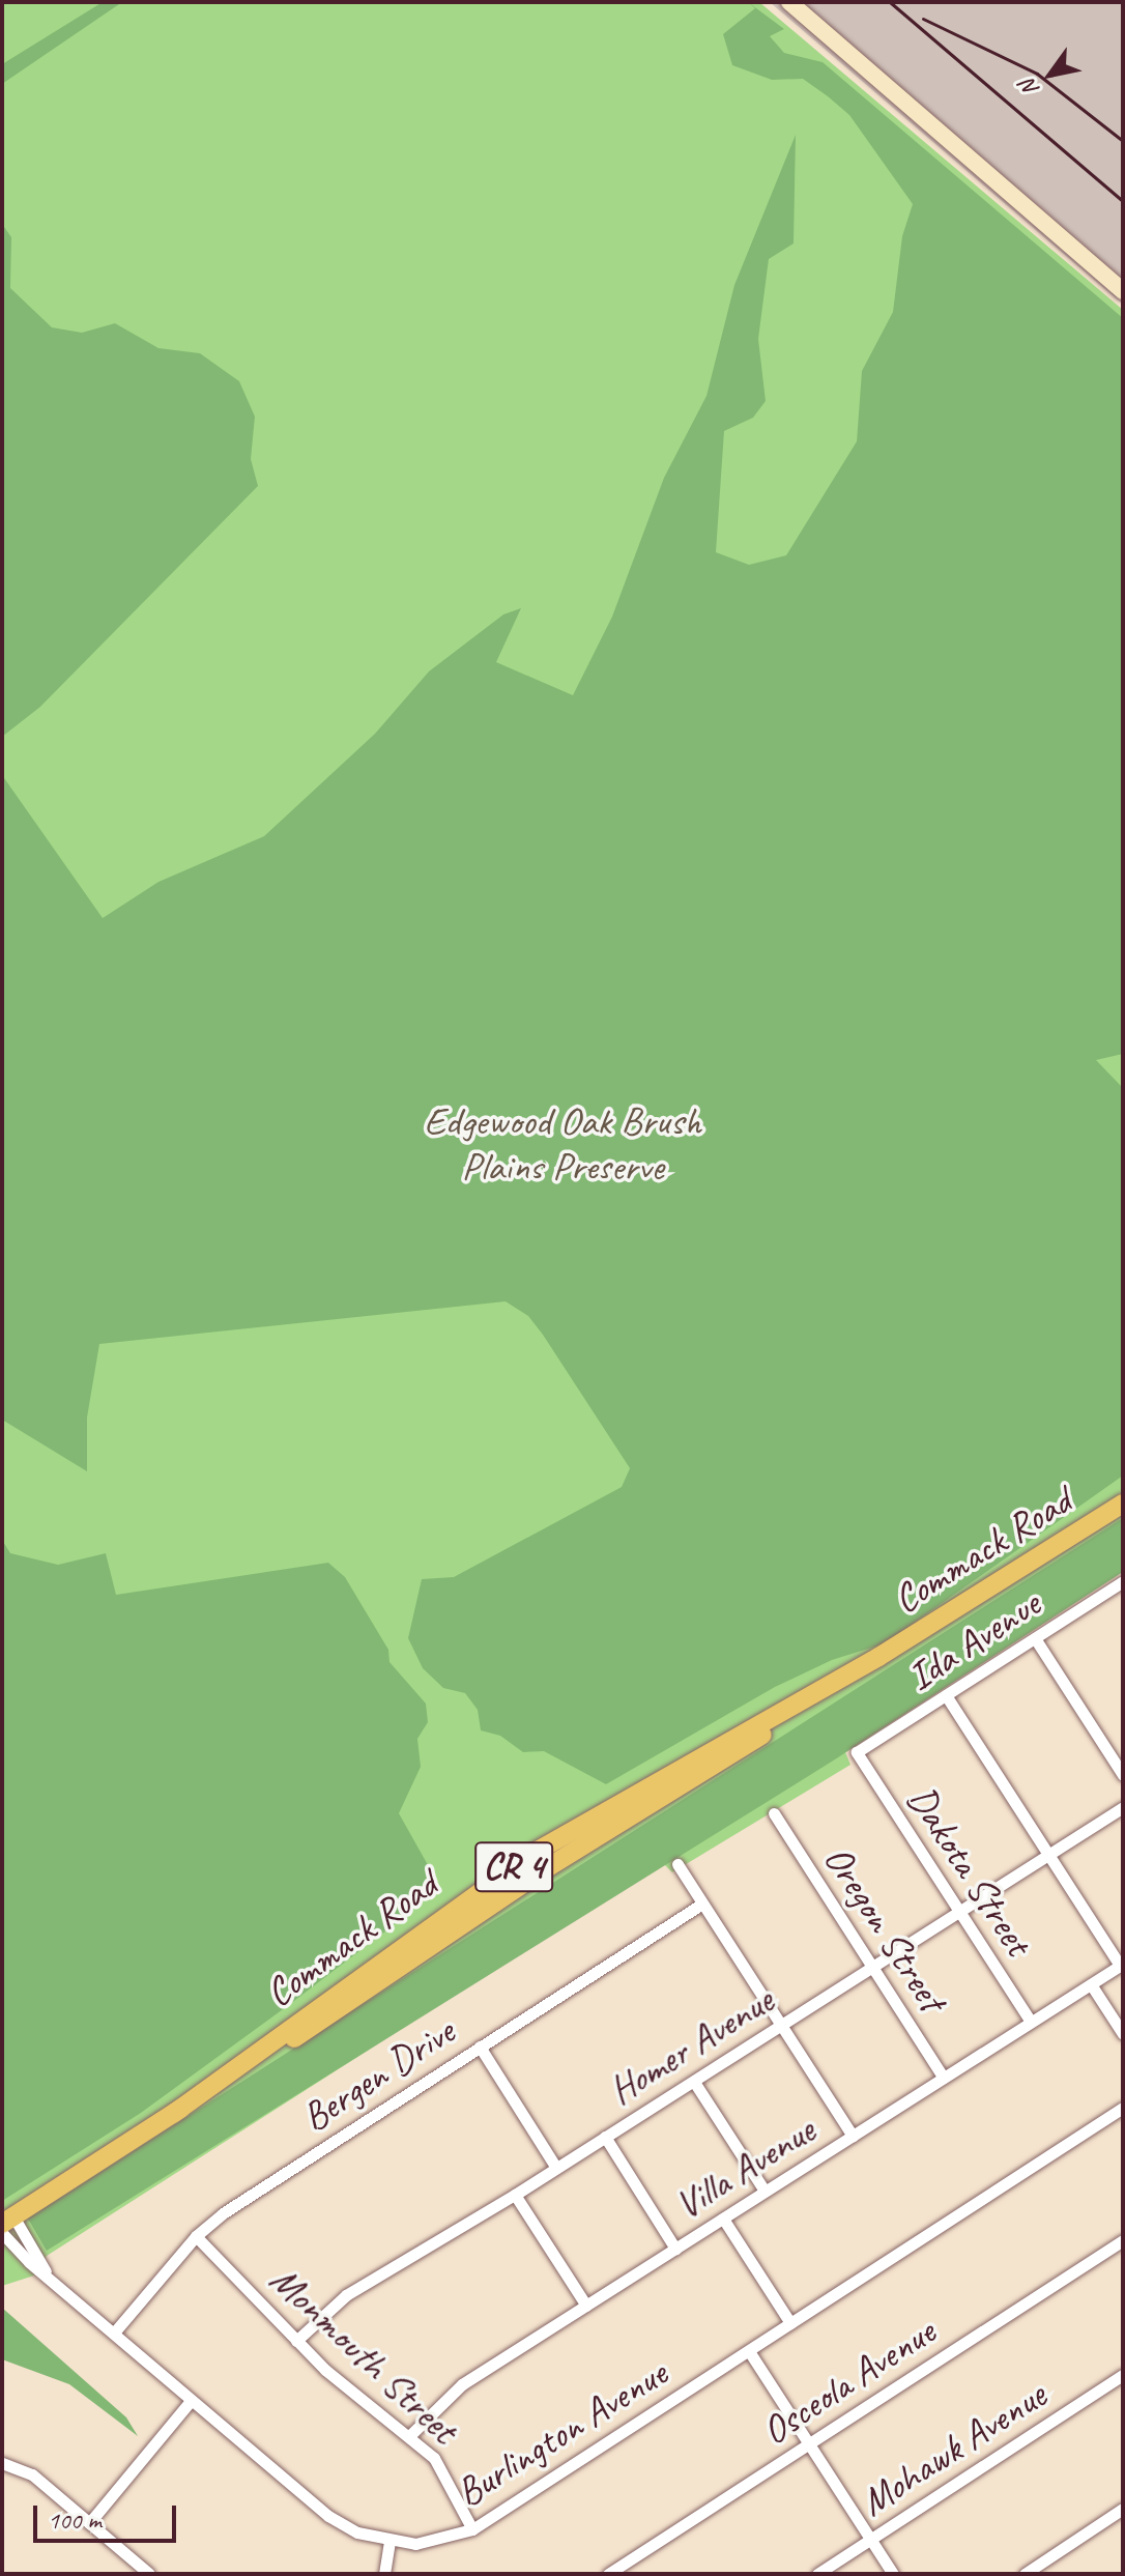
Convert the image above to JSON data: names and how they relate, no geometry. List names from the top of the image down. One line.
{"streets":{"main road":["Commack Road","CR 4"],"street":["Ida Avenue","Dakota Street","Oregon Street","Homer Avenue","Bergen Drive","Villa Avenue","Monmouth Street","Osceola Avenue","Burlington Avenue","Mohawk Avenue"]},"crossings":[["Commack Road","Burlington Avenue"],["Ida Avenue","Dakota Street"],["Dakota Street","Homer Avenue"],["Dakota Street","Villa Avenue"],["Oregon Street","Homer Avenue"],["Oregon Street","Villa Avenue"],["Homer Avenue","Monmouth Street"],["Bergen Drive","Monmouth Street"],["Bergen Drive","Burlington Avenue"],["Villa Avenue","Monmouth Street"],["Monmouth Street","Burlington Avenue"]],"parks":["Edgewood Oak Brush Plains Preserve"],"scale_bar":"100 m","north":"bottom left"}
